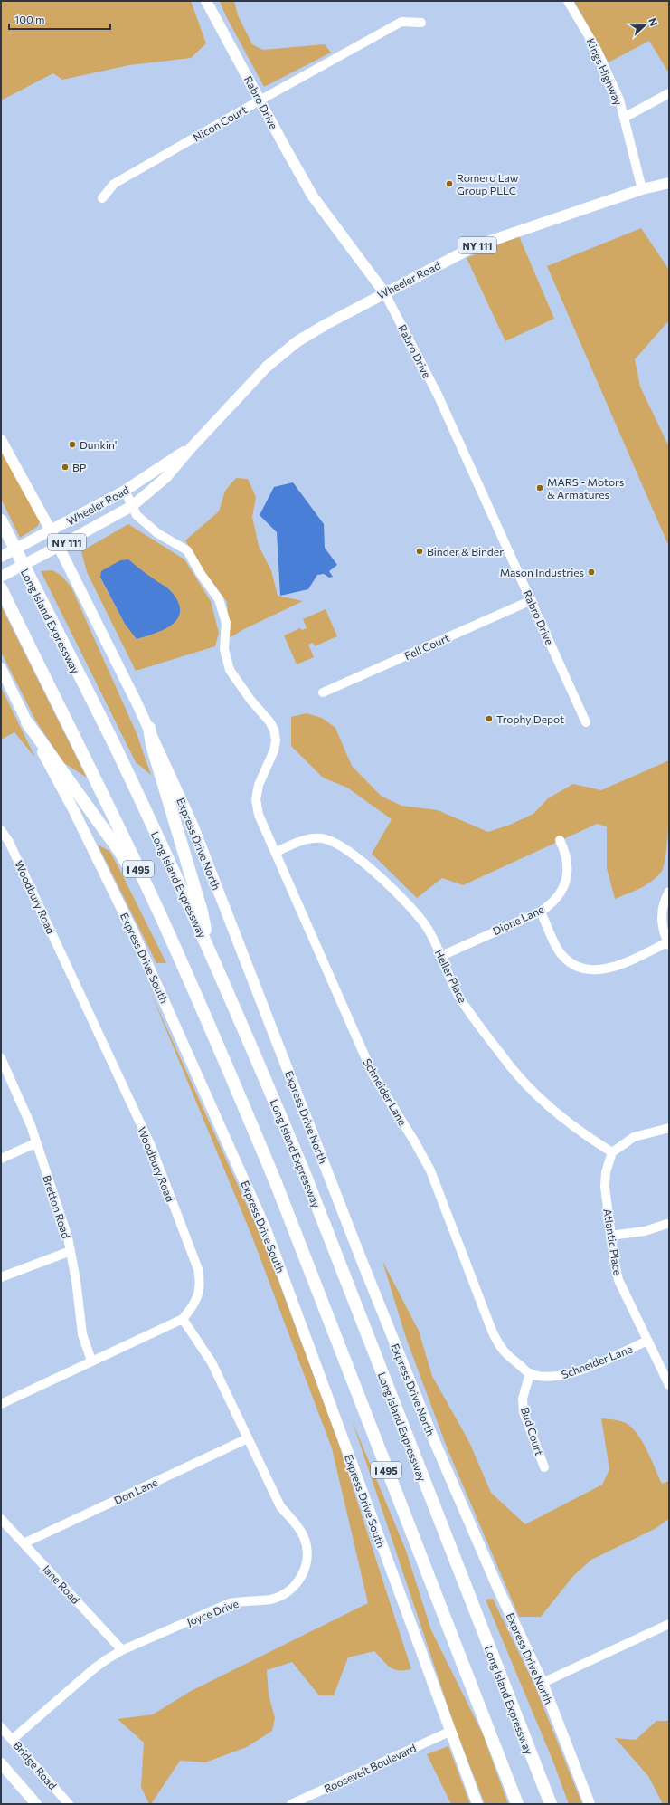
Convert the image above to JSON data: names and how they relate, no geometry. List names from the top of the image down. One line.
{"streets":{"highway":["Long Island Expressway","I 495"],"main road":["Rabro Drive","NY 111","Wheeler Road","Express Drive North","Express Drive South"],"street":["Kings Highway","Nicon Court","Fell Court","Woodbury Road","Dione Lane","Heller Place","Schneider Lane","Bretton Road","Atlantic Place","Bud Court","Don Lane","Jane Road","Joyce Drive","Bridge Road","Roosevelt Boulevard"]},"crossings":[["Kings Highway","Wheeler Road"],["Rabro Drive","Nicon Court"],["Rabro Drive","Wheeler Road"],["Rabro Drive","Fell Court"],["Wheeler Road","Express Drive North"],["Wheeler Road","Schneider Lane"],["Woodbury Road","Bretton Road"],["Woodbury Road","Joyce Drive"],["Dione Lane","Heller Place"],["Express Drive South","Roosevelt Boulevard"],["Heller Place","Schneider Lane"],["Heller Place","Atlantic Place"],["Schneider Lane","Atlantic Place"],["Schneider Lane","Bud Court"],["Don Lane","Jane Road"],["Don Lane","Joyce Drive"],["Jane Road","Joyce Drive"],["Joyce Drive","Bridge Road"]],"places":["Romero Law Group PLLC","Dunkin'","BP","MARS - Motors & Armatures","Binder & Binder","Mason Industries","Trophy Depot"],"scale_bar":"100 m","north":"right"}
